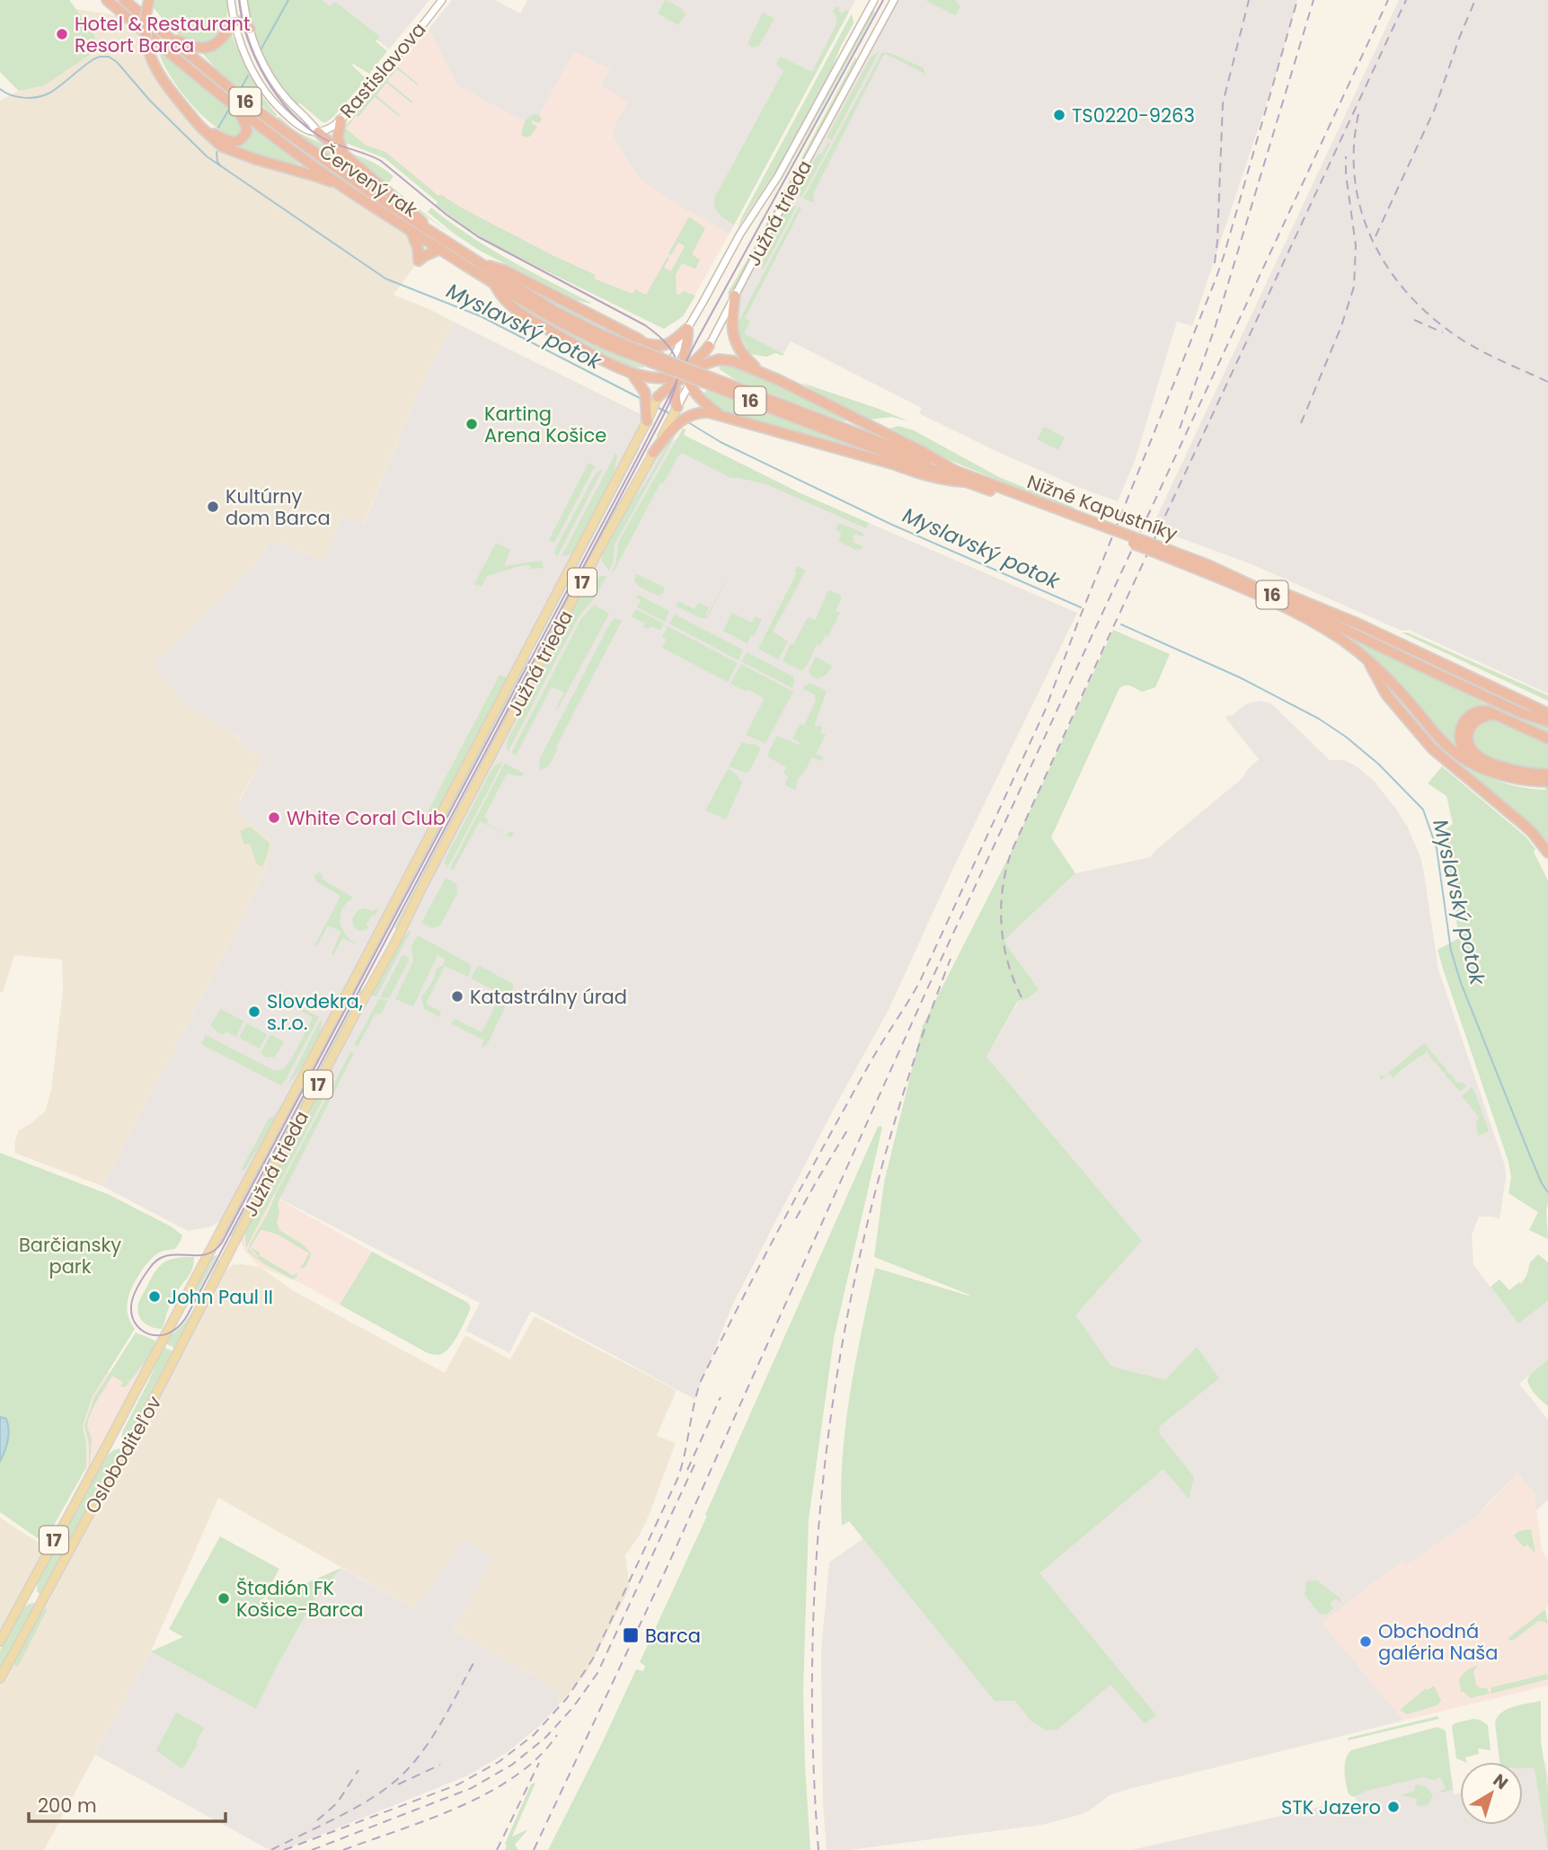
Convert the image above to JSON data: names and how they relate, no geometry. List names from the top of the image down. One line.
{"streets":{"highway":["16","Červený rak","Nižné Kapustníky"],"main road":["Južná trieda","17","Osloboditeľov"],"street":["Rastislavova"]},"crossings":[["16","Nižné Kapustníky"],["Červený rak","Nižné Kapustníky"],["Južná trieda","Osloboditeľov"]],"water":["Myslavský potok"],"parks":["Barčiansky park"],"places":{"other":["Hotel & Restaurant Resort Barca","TS0220-9263","Karting Arena Košice","Kultúrny dom Barca","White Coral Club","Katastrálny úrad","Slovdekra, s.r.o.","John Paul II","Štadión FK Košice-Barca","Obchodná galéria Naša","STK Jazero"],"transit":["Barca"]},"scale_bar":"200 m","north":"top right"}
